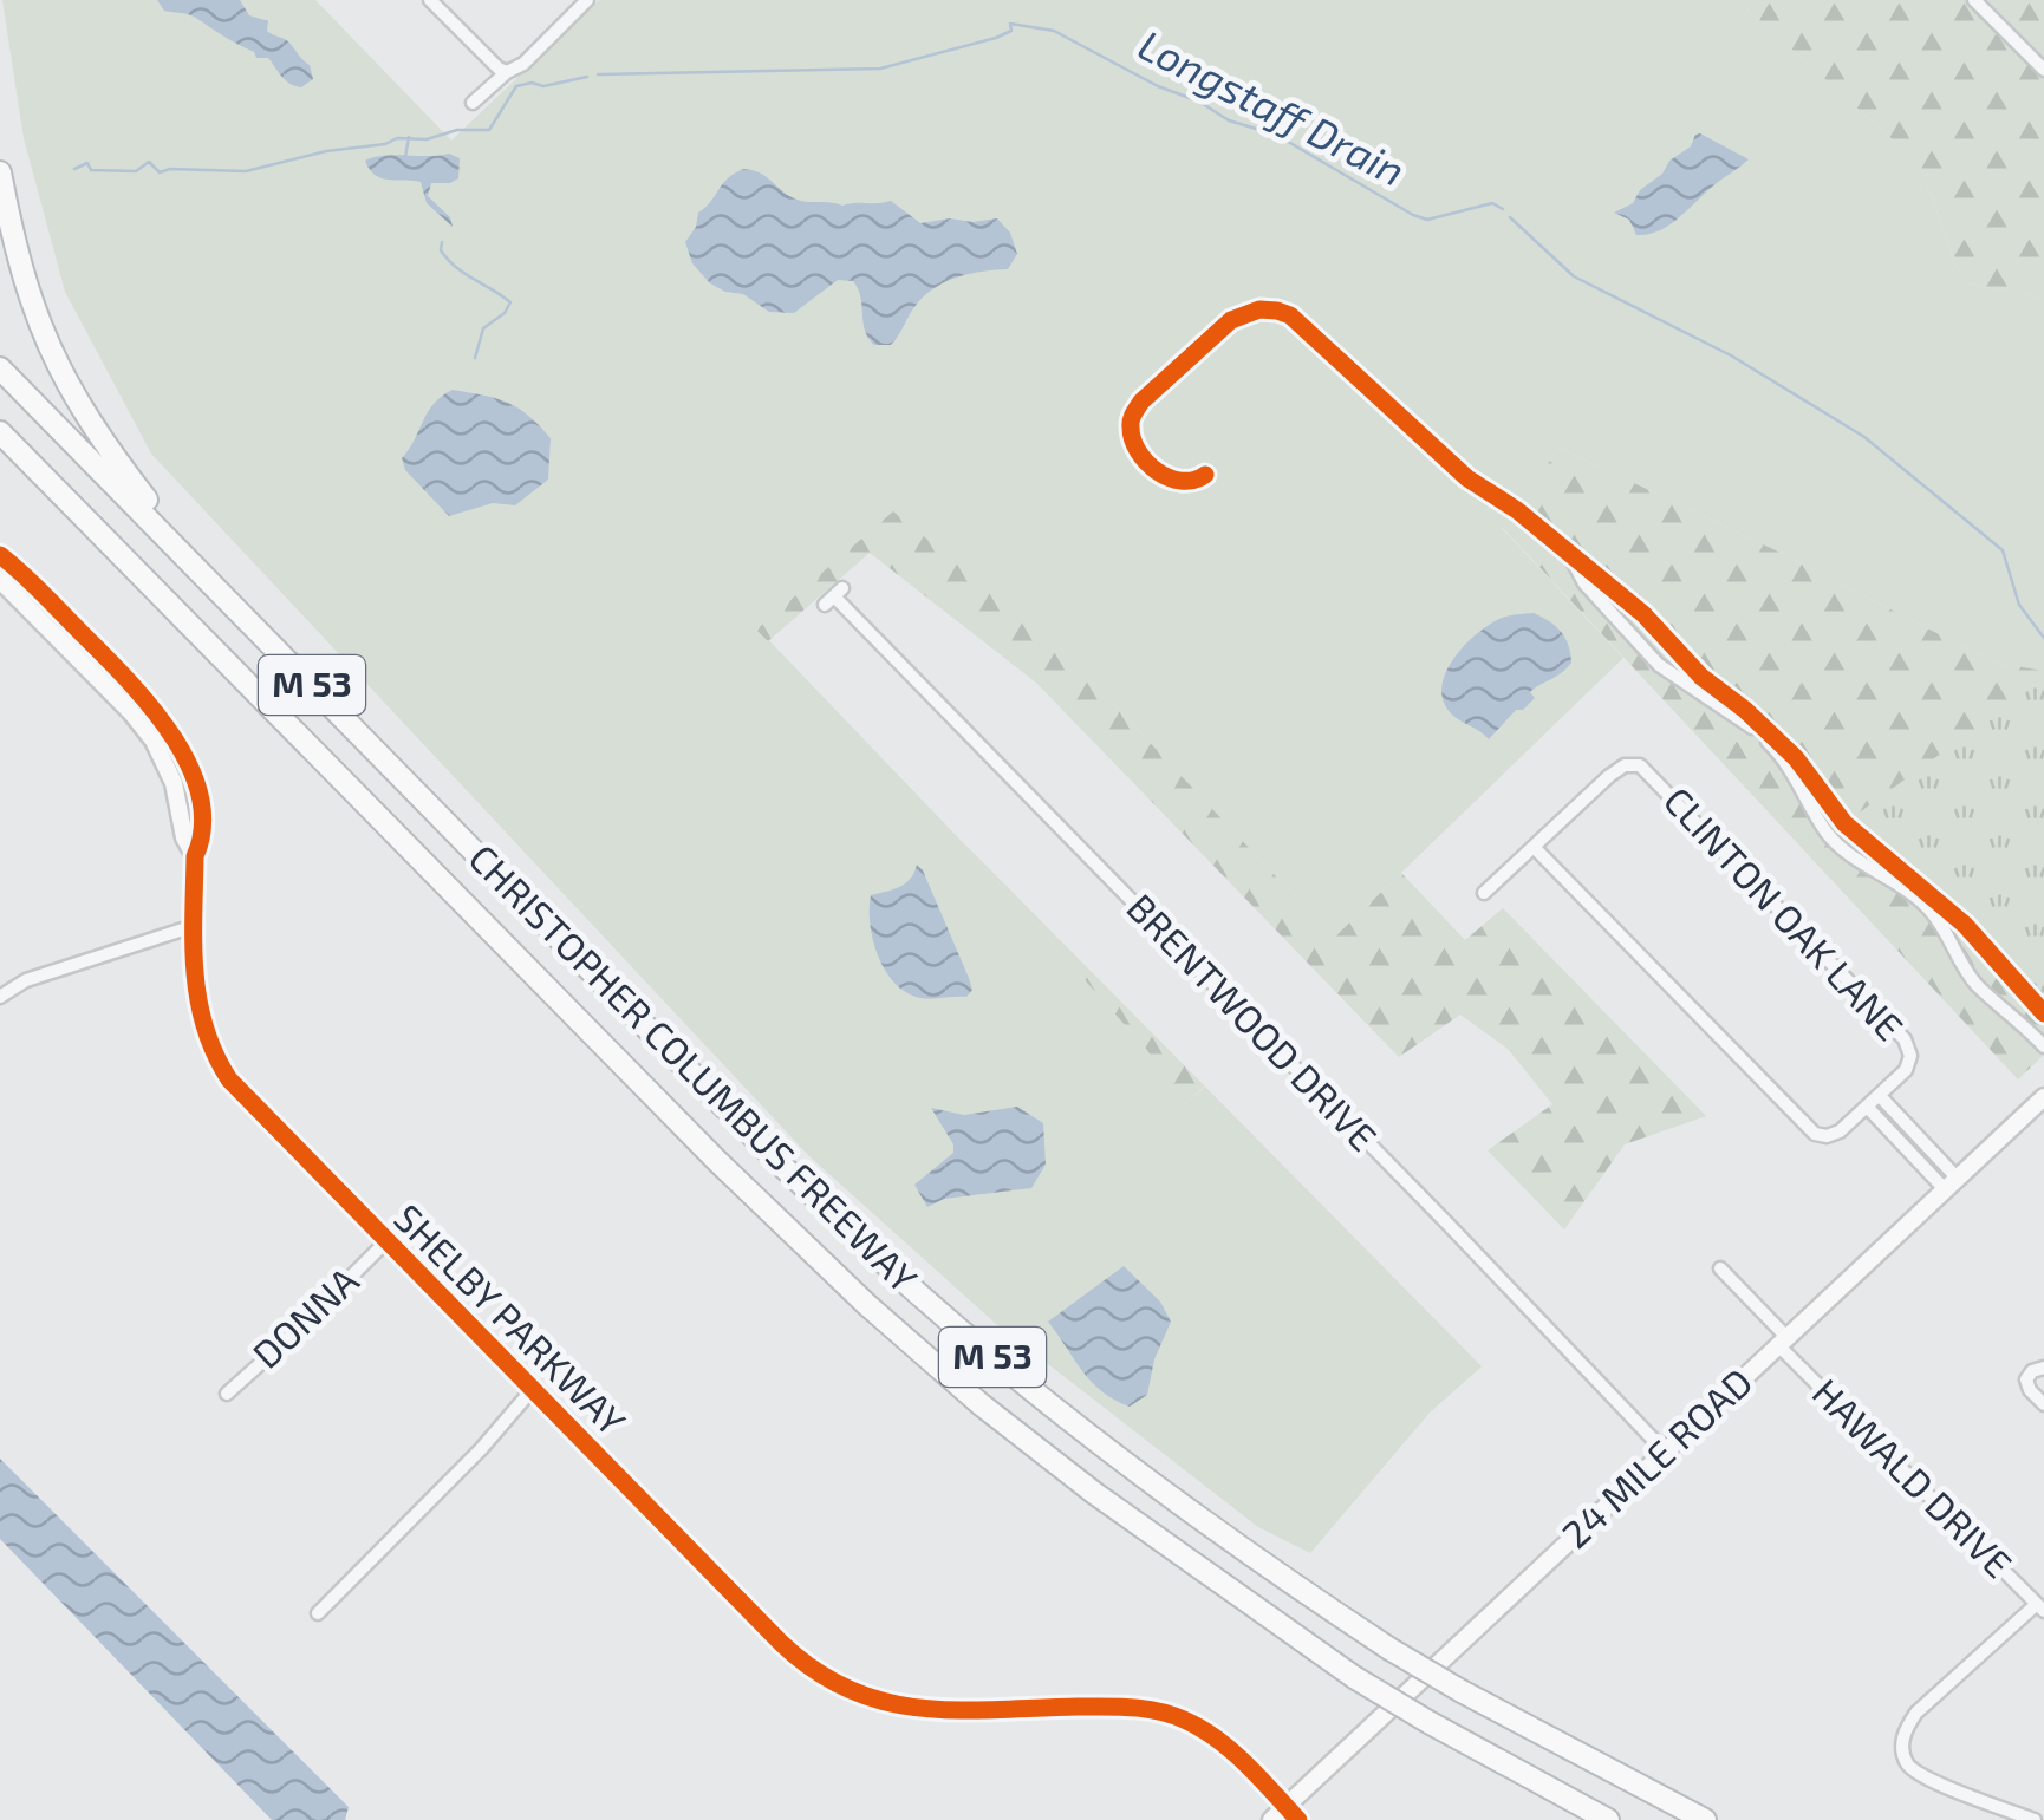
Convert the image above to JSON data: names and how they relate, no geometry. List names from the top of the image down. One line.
{"streets":{"highway":["M 53","CHRISTOPHER COLUMBUS FREEWAY"],"street":["CLINTON OAK LANE","BRENTWOOD DRIVE","DONNA","SHELBY PARKWAY","24 MILE ROAD","HAWALD DRIVE"]},"crossings":[["CLINTON OAK LANE","24 MILE ROAD"],["BRENTWOOD DRIVE","24 MILE ROAD"],["DONNA","SHELBY PARKWAY"],["SHELBY PARKWAY","24 MILE ROAD"],["24 MILE ROAD","HAWALD DRIVE"]],"water":["Longstaff Drain"]}
